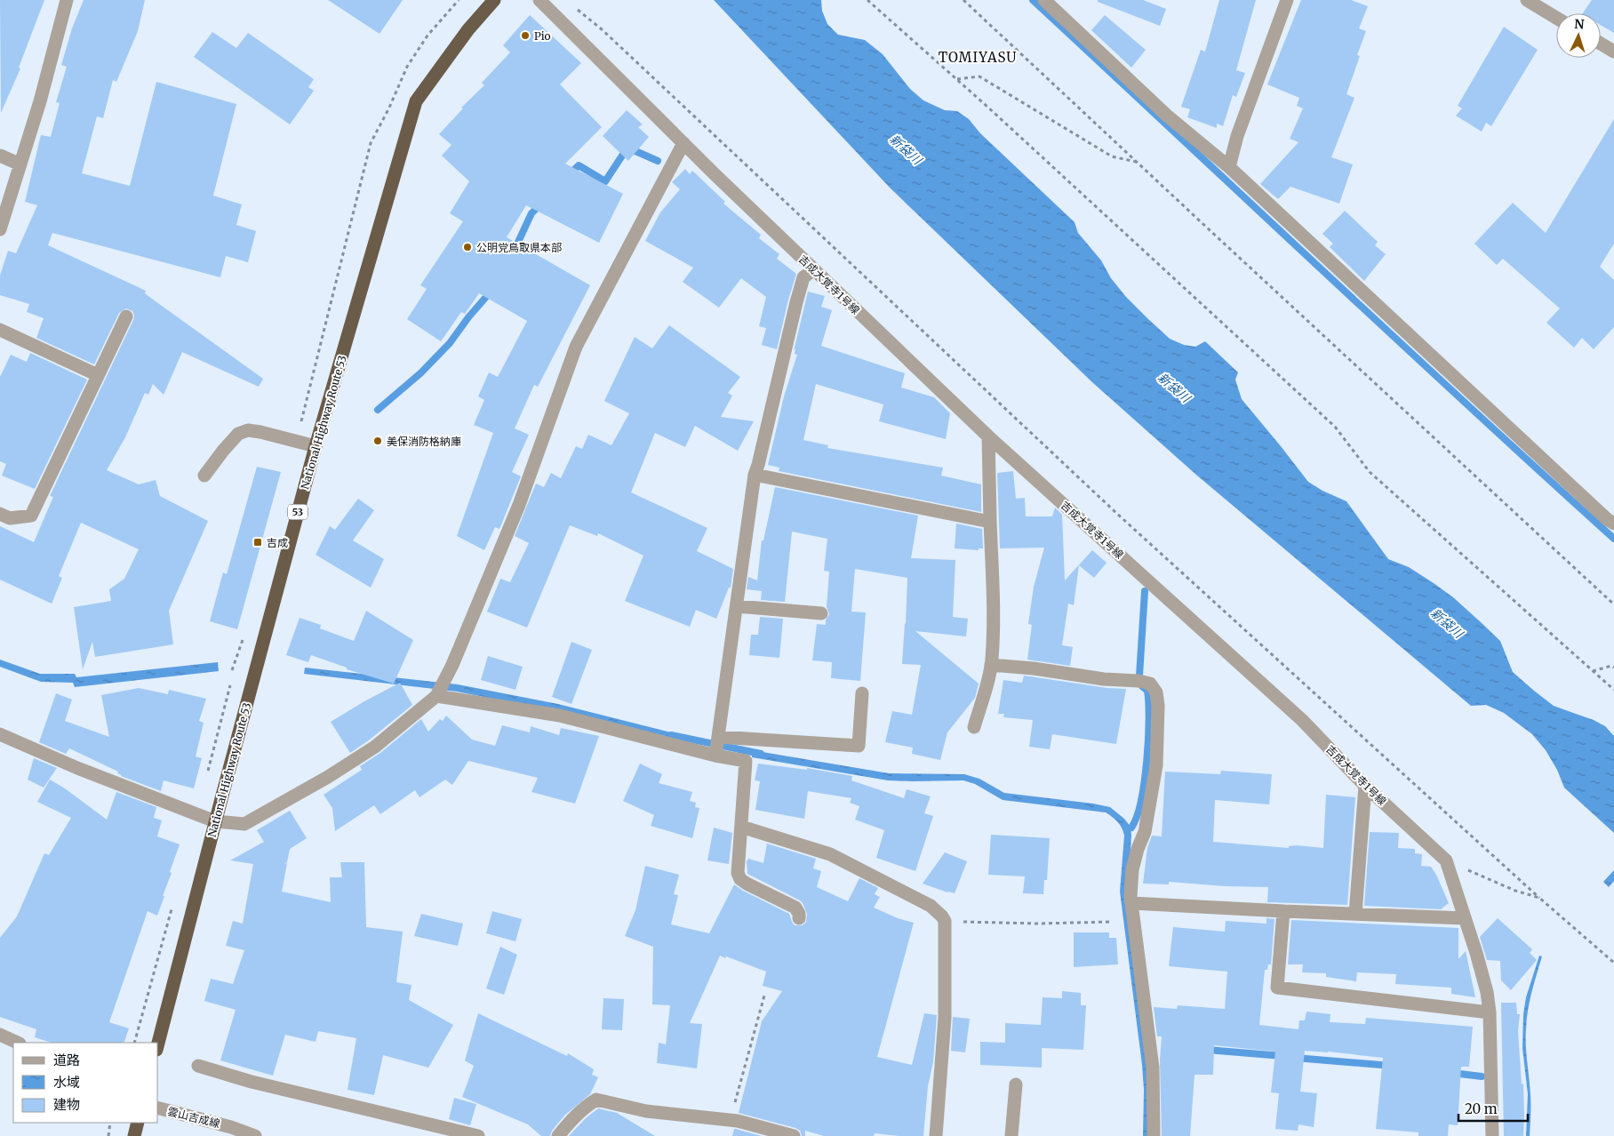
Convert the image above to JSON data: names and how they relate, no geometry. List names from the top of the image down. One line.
{"streets":{"highway":["National Highway Route 53","53"],"street":["吉成大覚寺1号線","雲山吉成線"]},"districts":["TOMIYASU"],"water":["新袋川"],"places":{"other":["Pio","公明党鳥取県本部","美保消防格納庫"],"transit":["吉成"]},"legend":["道路","水域","建物"],"scale_bar":"20 m","north":"top"}
